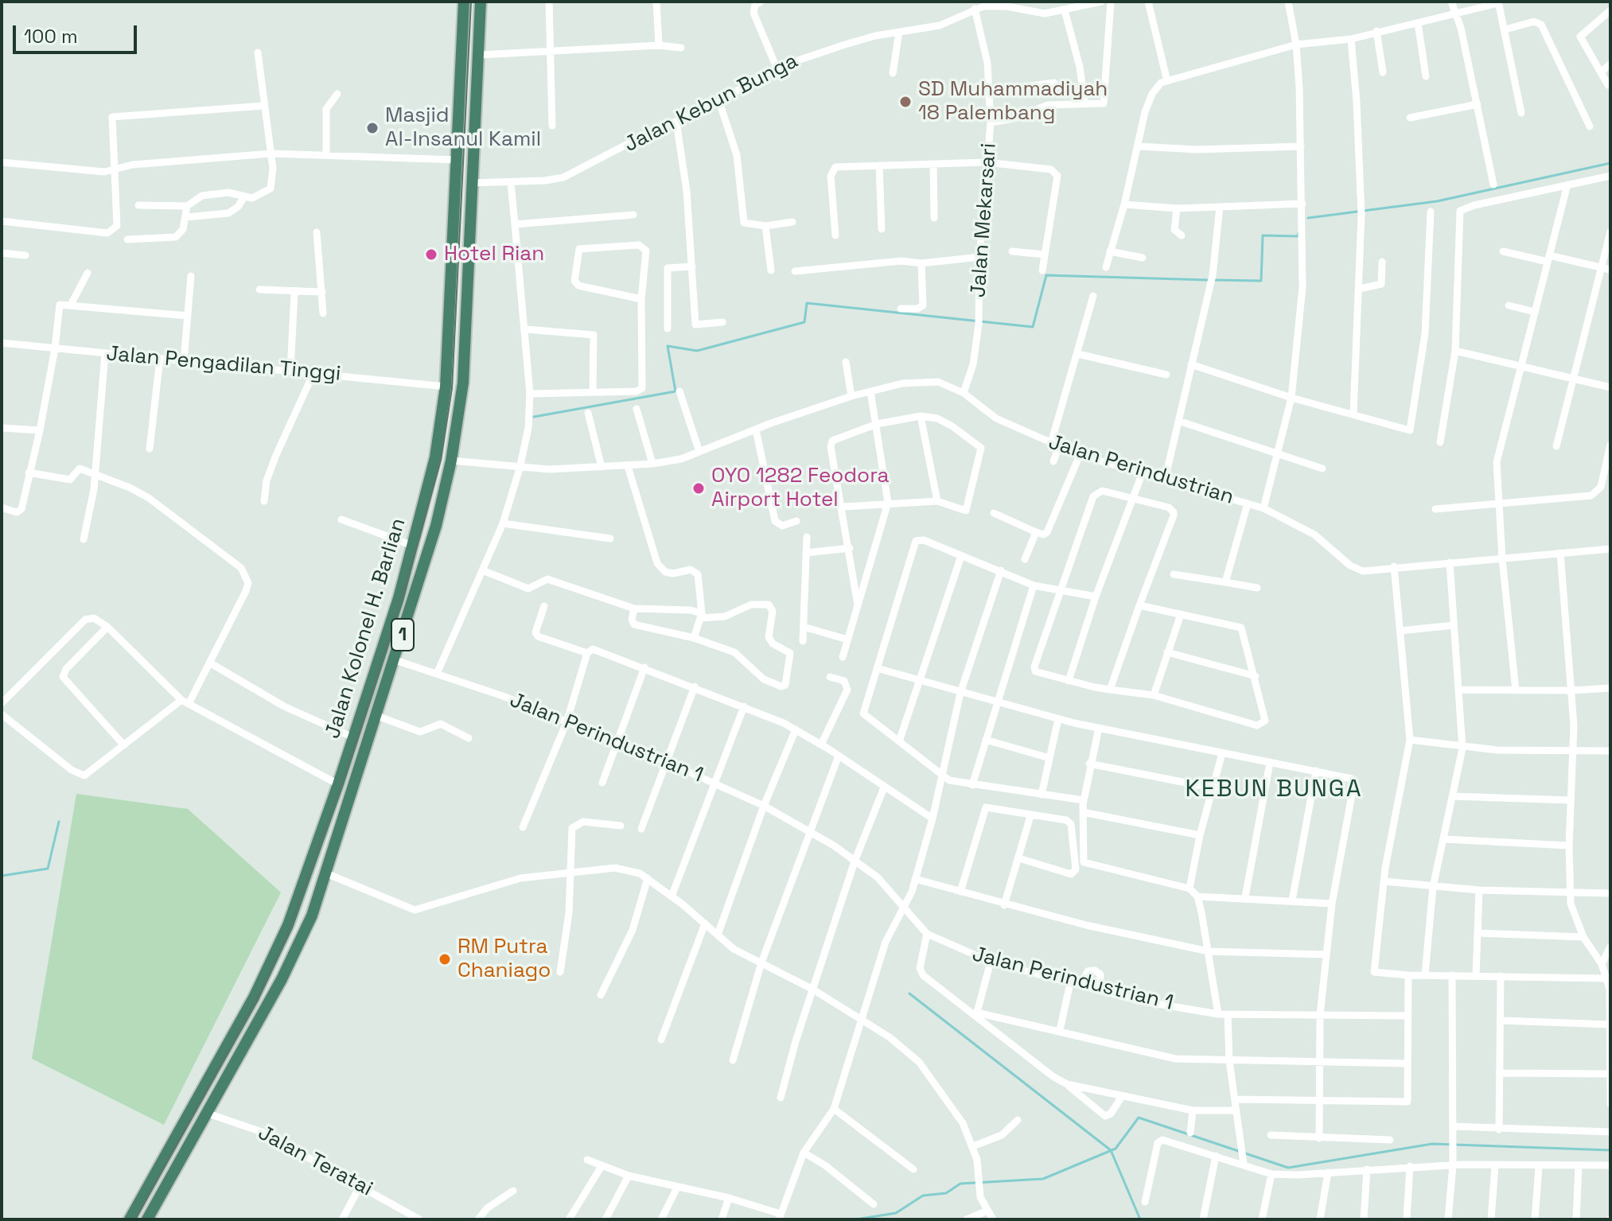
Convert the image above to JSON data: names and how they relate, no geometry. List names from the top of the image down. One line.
{"streets":{"highway":["Jalan Kolonel H. Barlian","1"],"street":["Jalan Kebun Bunga","Jalan Mekarsari","Jalan Pengadilan Tinggi","Jalan Perindustrian","Jalan Perindustrian 1","Jalan Teratai"]},"crossings":[["Jalan Kebun Bunga","Jalan Mekarsari"],["Jalan Kebun Bunga","1"],["Jalan Mekarsari","Jalan Perindustrian"],["Jalan Pengadilan Tinggi","Jalan Kolonel H. Barlian"],["Jalan Perindustrian","1"],["1","Jalan Perindustrian 1"],["1","Jalan Teratai"]],"districts":["KEBUN BUNGA"],"places":["SD Muhammadiyah 18 Palembang","Masjid Al-Insanul Kamil","Hotel Rian","OYO 1282 Feodora Airport Hotel","RM Putra Chaniago"],"scale_bar":"100 m"}
